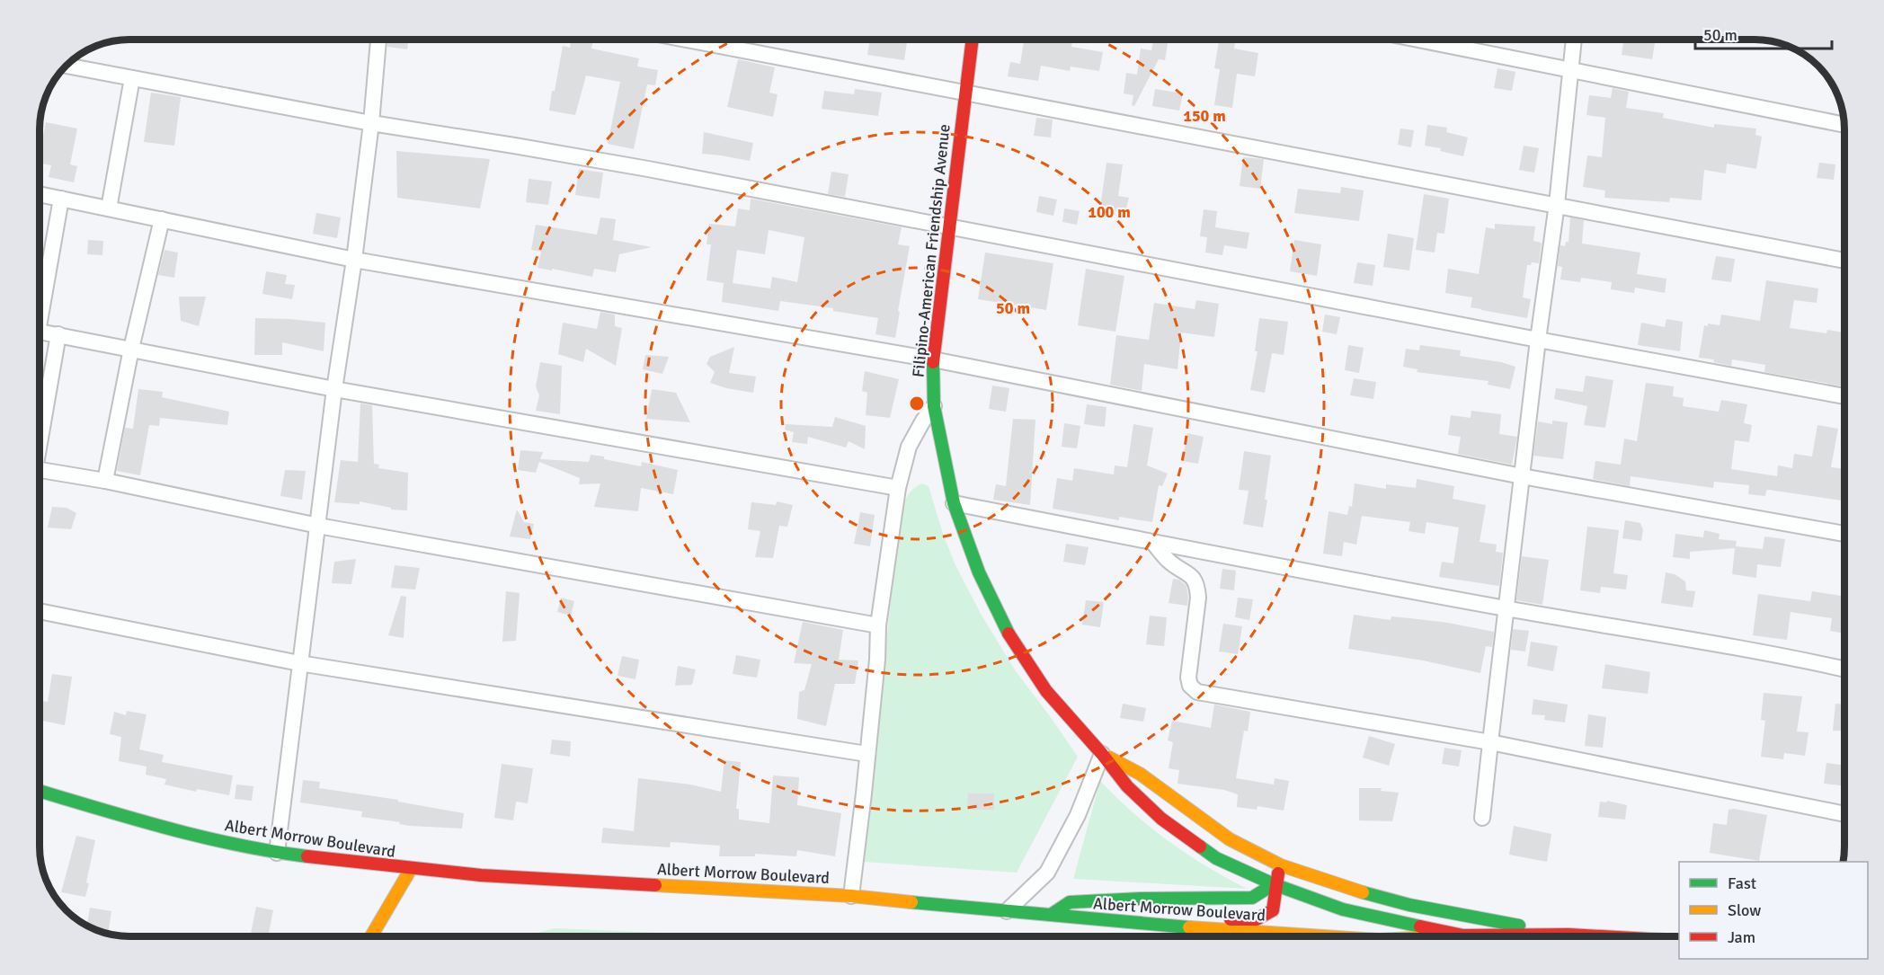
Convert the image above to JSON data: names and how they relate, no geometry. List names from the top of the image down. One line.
{"streets":{"main road":["Filipino-American Friendship Avenue","Albert Morrow Boulevard"]},"crossings":[["Filipino-American Friendship Avenue","Albert Morrow Boulevard"]],"legend":["Fast","Slow","Jam"],"scale_bar":"50 m","rings":["150 m","100 m","50 m"]}
